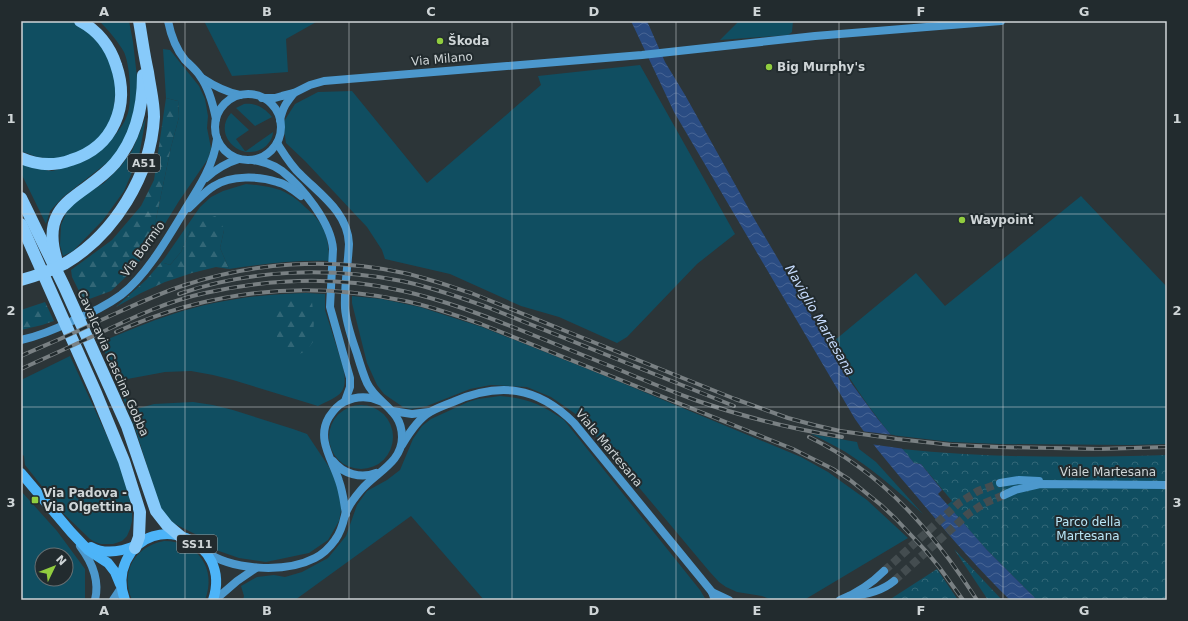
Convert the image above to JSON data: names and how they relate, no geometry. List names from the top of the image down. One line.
{"streets":{"highway":["A51","Cavalcavia Cascina Gobba"],"main road":["Via Milano","Via Bormio","Viale Martesana","SS11"]},"crossings":[["Via Milano","Via Bormio"],["Cavalcavia Cascina Gobba","SS11"]],"water":["Naviglio Martesana"],"parks":["Parco della Martesana"],"places":{"other":["Škoda","Big Murphy's","Waypoint"],"transit":["Via Padova - Via Olgettina"]},"north":"top right","grid":{"columns":["A","B","C","D","E","F","G"],"rows":["1","2","3"]}}
